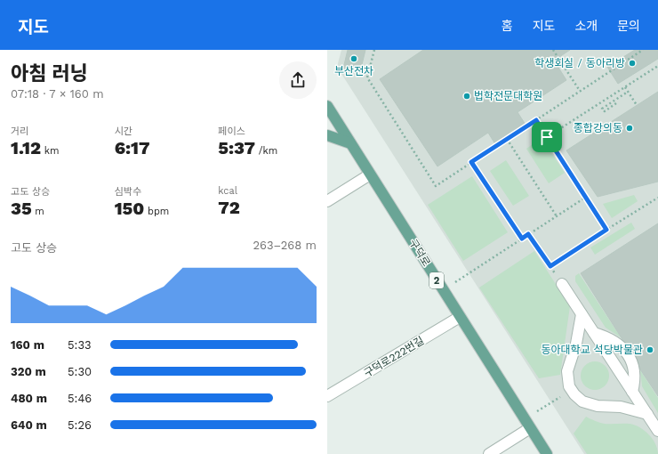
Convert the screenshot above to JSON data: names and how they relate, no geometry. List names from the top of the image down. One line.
{"streets":{"main road":["구덕로","2"],"street":["구덕로222번길"]},"crossings":[["구덕로","구덕로222번길"]],"places":["부산전차","학생회실 / 동아리방","법학전문대학원","종합강의동","동아대학교 석당박물관"],"page":{"header":"지도","nav":["홈","지도","소개","문의"],"heading":["아침 러닝","07:18 · 7 × 160 m"],"stats":[["거리","1.12 km"],["시간","6:17"],["페이스","5:37 /km"],["고도 상승","35 m"],["심박수","150 bpm"],["kcal","72"]],"chart":["고도 상승","263–268 m"],"list":[{"name":"160 m","note":"5:33"},{"name":"320 m","note":"5:30"},{"name":"480 m","note":"5:46"},{"name":"640 m","note":"5:26"}]}}
